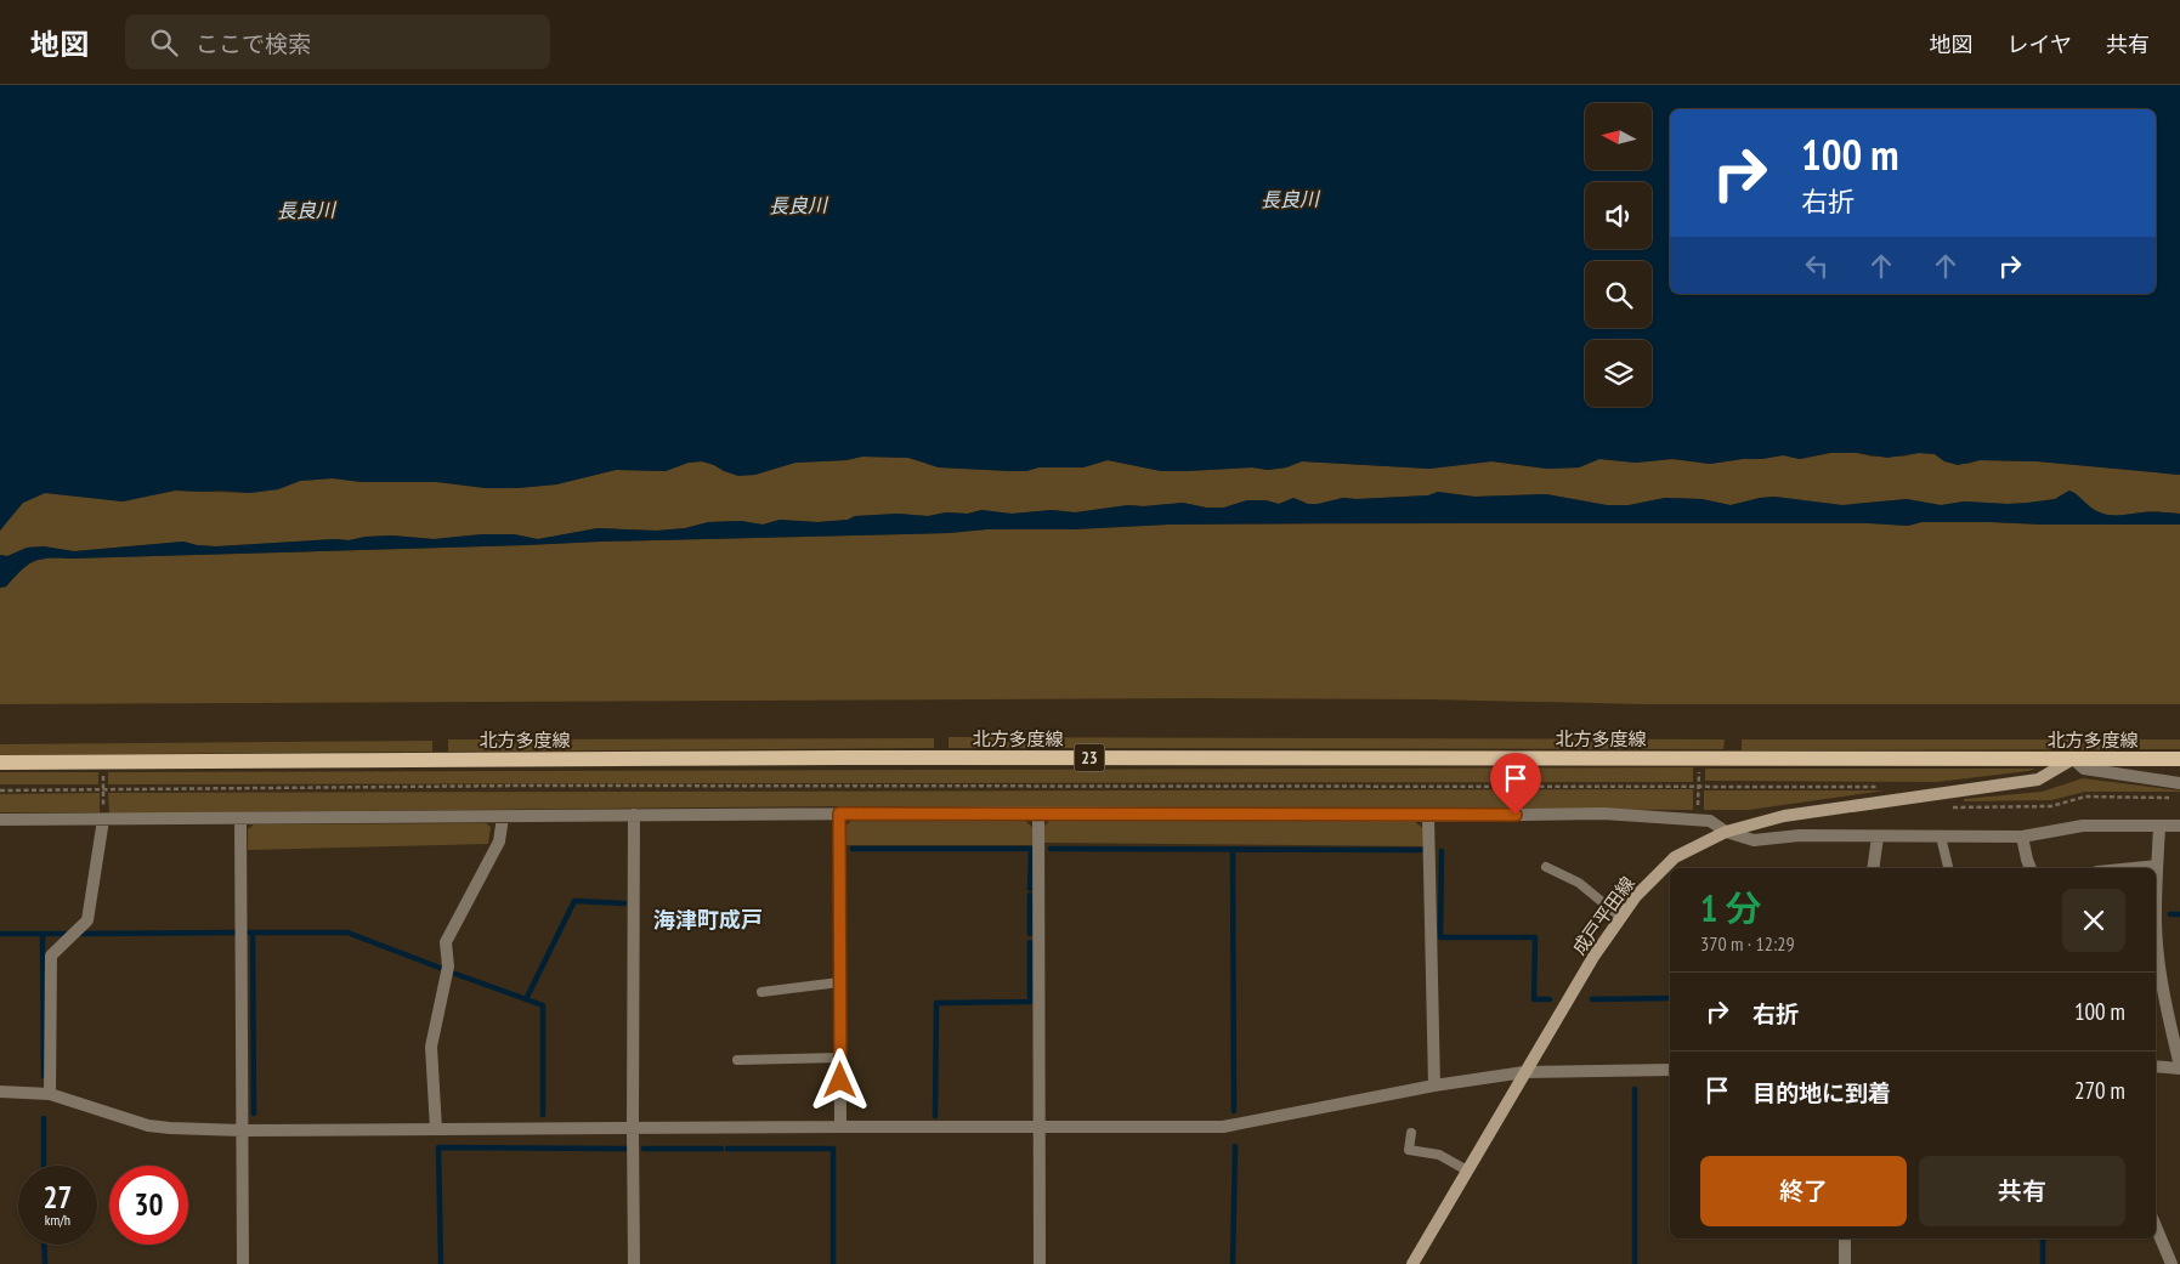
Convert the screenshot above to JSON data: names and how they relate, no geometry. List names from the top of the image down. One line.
{"streets":{"main road":["北方多度線","23","成戸平田線"]},"crossings":[["北方多度線","成戸平田線"]],"districts":["海津町成戸"],"water":["長良川"],"north":"left","page":{"header":"地図","search":"ここで検索","nav":["地図","レイヤ","共有"],"turn":["100 m","右折"],"heading":["1 分","370 m · 12:29"],"list":[{"name":"右折","value":"100 m"},{"name":"目的地に到着","value":"270 m"}],"buttons":["終了","共有"],"speed":"27 km/h","limit":"30"}}
